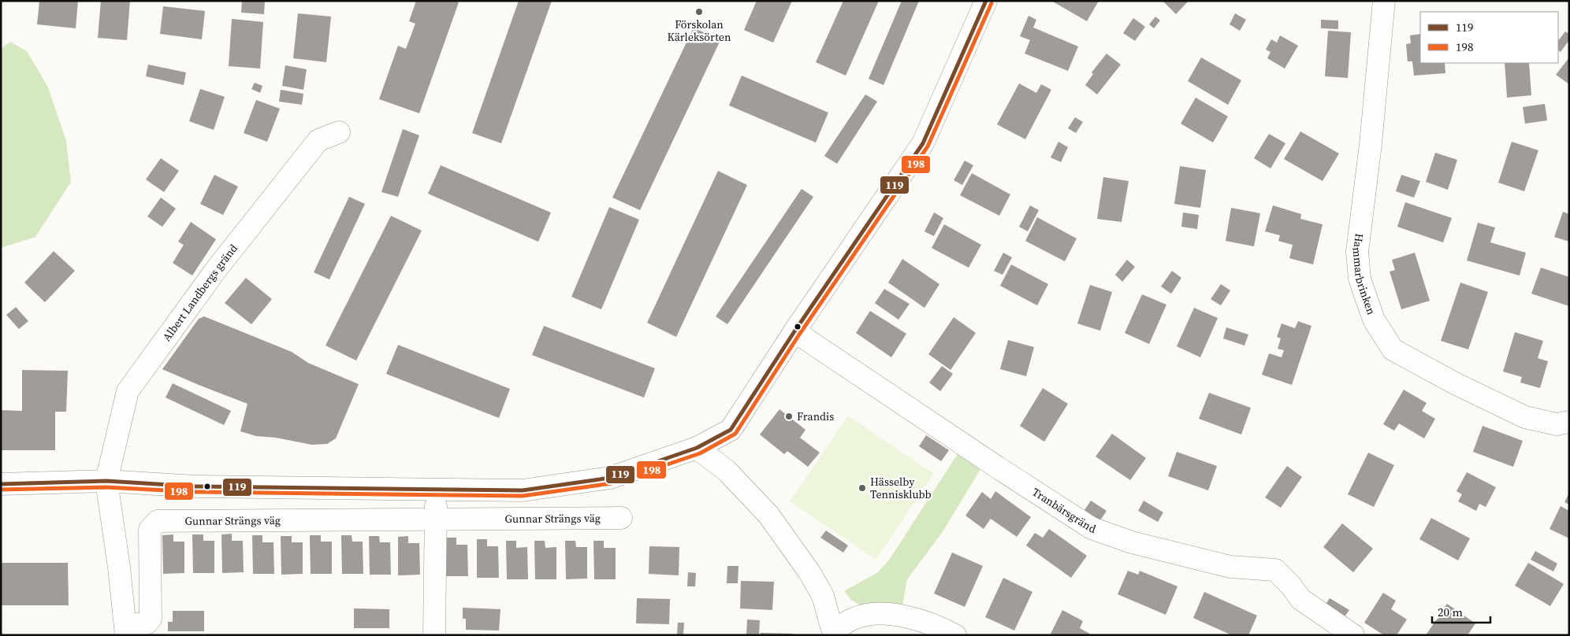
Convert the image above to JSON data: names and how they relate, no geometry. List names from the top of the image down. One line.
{"streets":{"street":["Hammarbrinken","Albert Landbergs gränd","Tranbärsgränd","Gunnar Strängs väg"]},"places":["Förskolan Kärleksörten","Frandis","Hässelby Tennisklubb"],"lines":["transit line 119","transit line 198"],"legend":["119","198"],"scale_bar":"20 m"}
